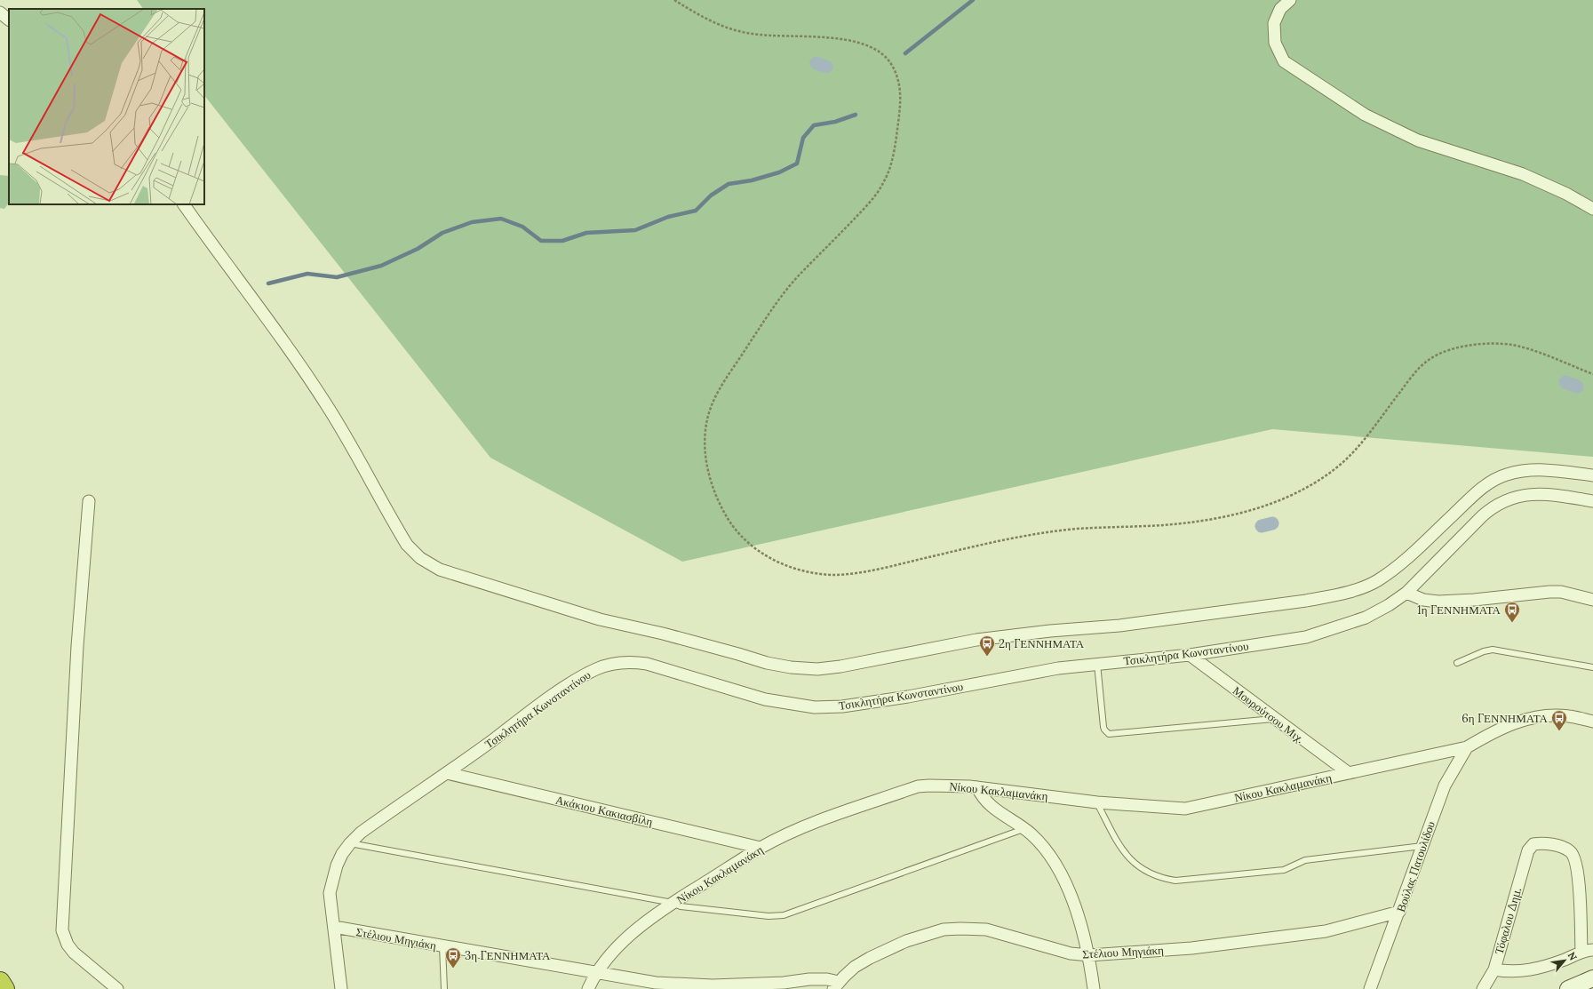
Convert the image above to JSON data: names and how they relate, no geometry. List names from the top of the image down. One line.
{"streets":{"street":["Τσικλητήρα Κωνσταντίνου","Μουρούτσου Μιχ.","Νίκου Κακλαμανάκη","Ακάκιου Κακιασβίλη","Βούλας Πατουλίδου","Τόφαλου Δημ.","Στέλιου Μηγιάκη"]},"crossings":[["Τσικλητήρα Κωνσταντίνου","Μουρούτσου Μιχ."],["Τσικλητήρα Κωνσταντίνου","Ακάκιου Κακιασβίλη"],["Τσικλητήρα Κωνσταντίνου","Στέλιου Μηγιάκη"],["Μουρούτσου Μιχ.","Νίκου Κακλαμανάκη"],["Νίκου Κακλαμανάκη","Ακάκιου Κακιασβίλη"],["Νίκου Κακλαμανάκη","Βούλας Πατουλίδου"],["Νίκου Κακλαμανάκη","Στέλιου Μηγιάκη"],["Βούλας Πατουλίδου","Στέλιου Μηγιάκη"]],"places":{"bus stop":["1η ΓΕΝΝΗΜΑΤΑ","2η ΓΕΝΝΗΜΑΤΑ","6η ΓΕΝΝΗΜΑΤΑ","3η ΓΕΝΝΗΜΑΤΑ"]},"north":"top right"}
